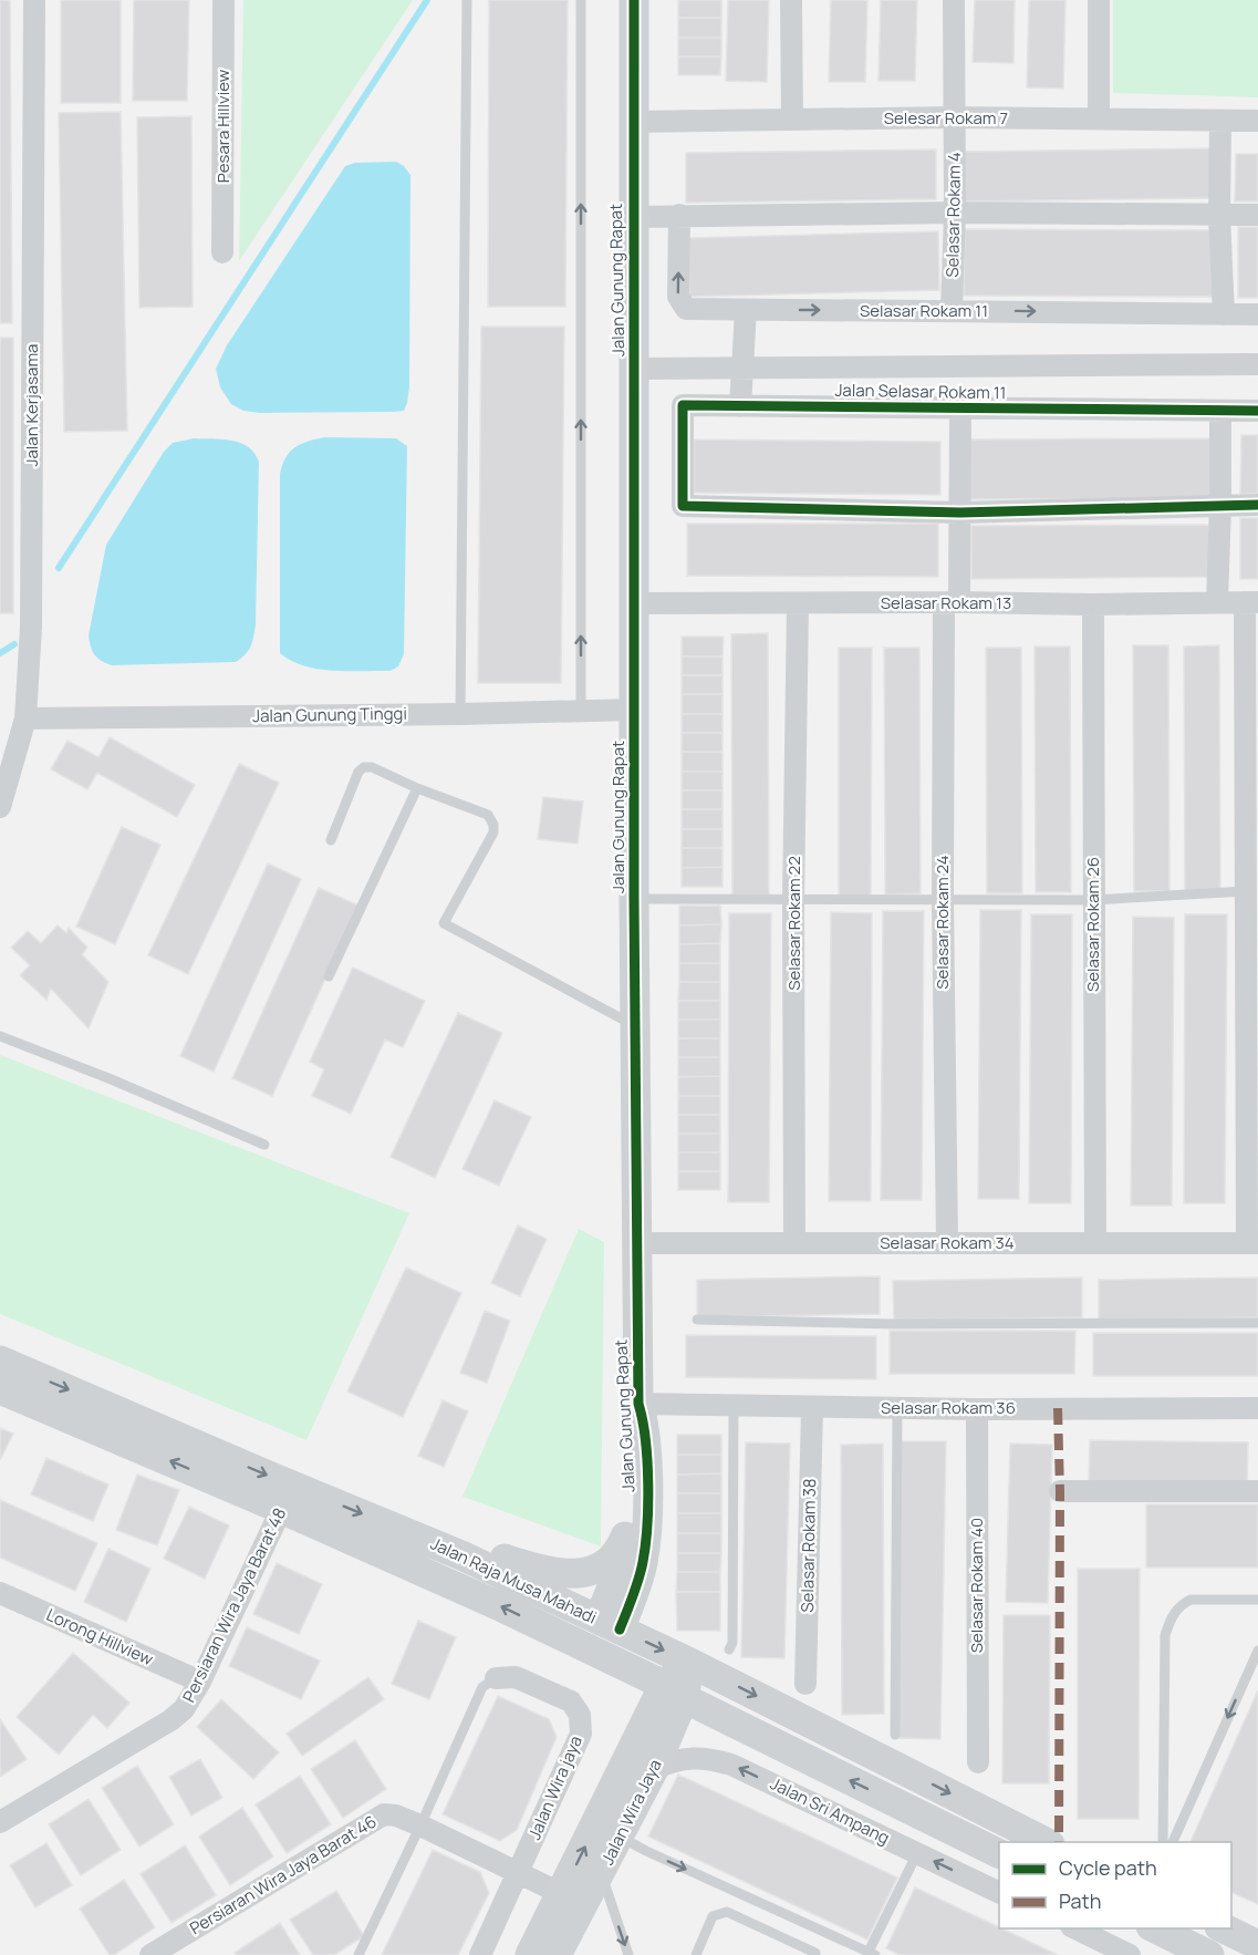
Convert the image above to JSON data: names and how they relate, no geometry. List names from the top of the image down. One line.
{"streets":{"main road":["Jalan Gunung Rapat","Jalan Raja Musa Mahadi","Jalan Wira Jaya"],"street":["Selesar Rokam 7","Pesara Hillview","Selasar Rokam 4","Selasar Rokam 11","Jalan Selasar Rokam 11","Jalan Kerjasama","Selasar Rokam 13","Jalan Gunung Tinggi","Selasar Rokam 24","Selasar Rokam 22","Selasar Rokam 26","Selasar Rokam 34","Selasar Rokam 36","Selasar Rokam 38","Selasar Rokam 40","Persiaran Wira Jaya Barat 48","Lorong Hillview","Jalan Wira jaya","Jalan Sri Ampang","Persiaran Wira Jaya Barat 46"]},"crossings":[["Selesar Rokam 7","Selasar Rokam 4"],["Selesar Rokam 7","Jalan Gunung Rapat"],["Selasar Rokam 4","Selasar Rokam 11"],["Jalan Gunung Rapat","Selasar Rokam 13"],["Jalan Gunung Rapat","Jalan Gunung Tinggi"],["Jalan Gunung Rapat","Selasar Rokam 34"],["Jalan Gunung Rapat","Selasar Rokam 36"],["Jalan Gunung Rapat","Jalan Raja Musa Mahadi"],["Jalan Selasar Rokam 11","Selasar Rokam 24"],["Jalan Kerjasama","Jalan Gunung Tinggi"],["Selasar Rokam 13","Selasar Rokam 24"],["Selasar Rokam 13","Selasar Rokam 22"],["Selasar Rokam 13","Selasar Rokam 26"],["Selasar Rokam 24","Selasar Rokam 34"],["Selasar Rokam 22","Selasar Rokam 34"],["Selasar Rokam 26","Selasar Rokam 34"],["Selasar Rokam 36","Selasar Rokam 38"],["Selasar Rokam 36","Selasar Rokam 40"],["Jalan Raja Musa Mahadi","Persiaran Wira Jaya Barat 48"],["Jalan Raja Musa Mahadi","Jalan Wira Jaya"],["Persiaran Wira Jaya Barat 48","Lorong Hillview"],["Jalan Wira jaya","Persiaran Wira Jaya Barat 46"],["Jalan Sri Ampang","Jalan Wira Jaya"],["Jalan Wira Jaya","Persiaran Wira Jaya Barat 46"]],"one_way":["Jalan Sri Ampang"],"legend":["Cycle path","Path"]}
